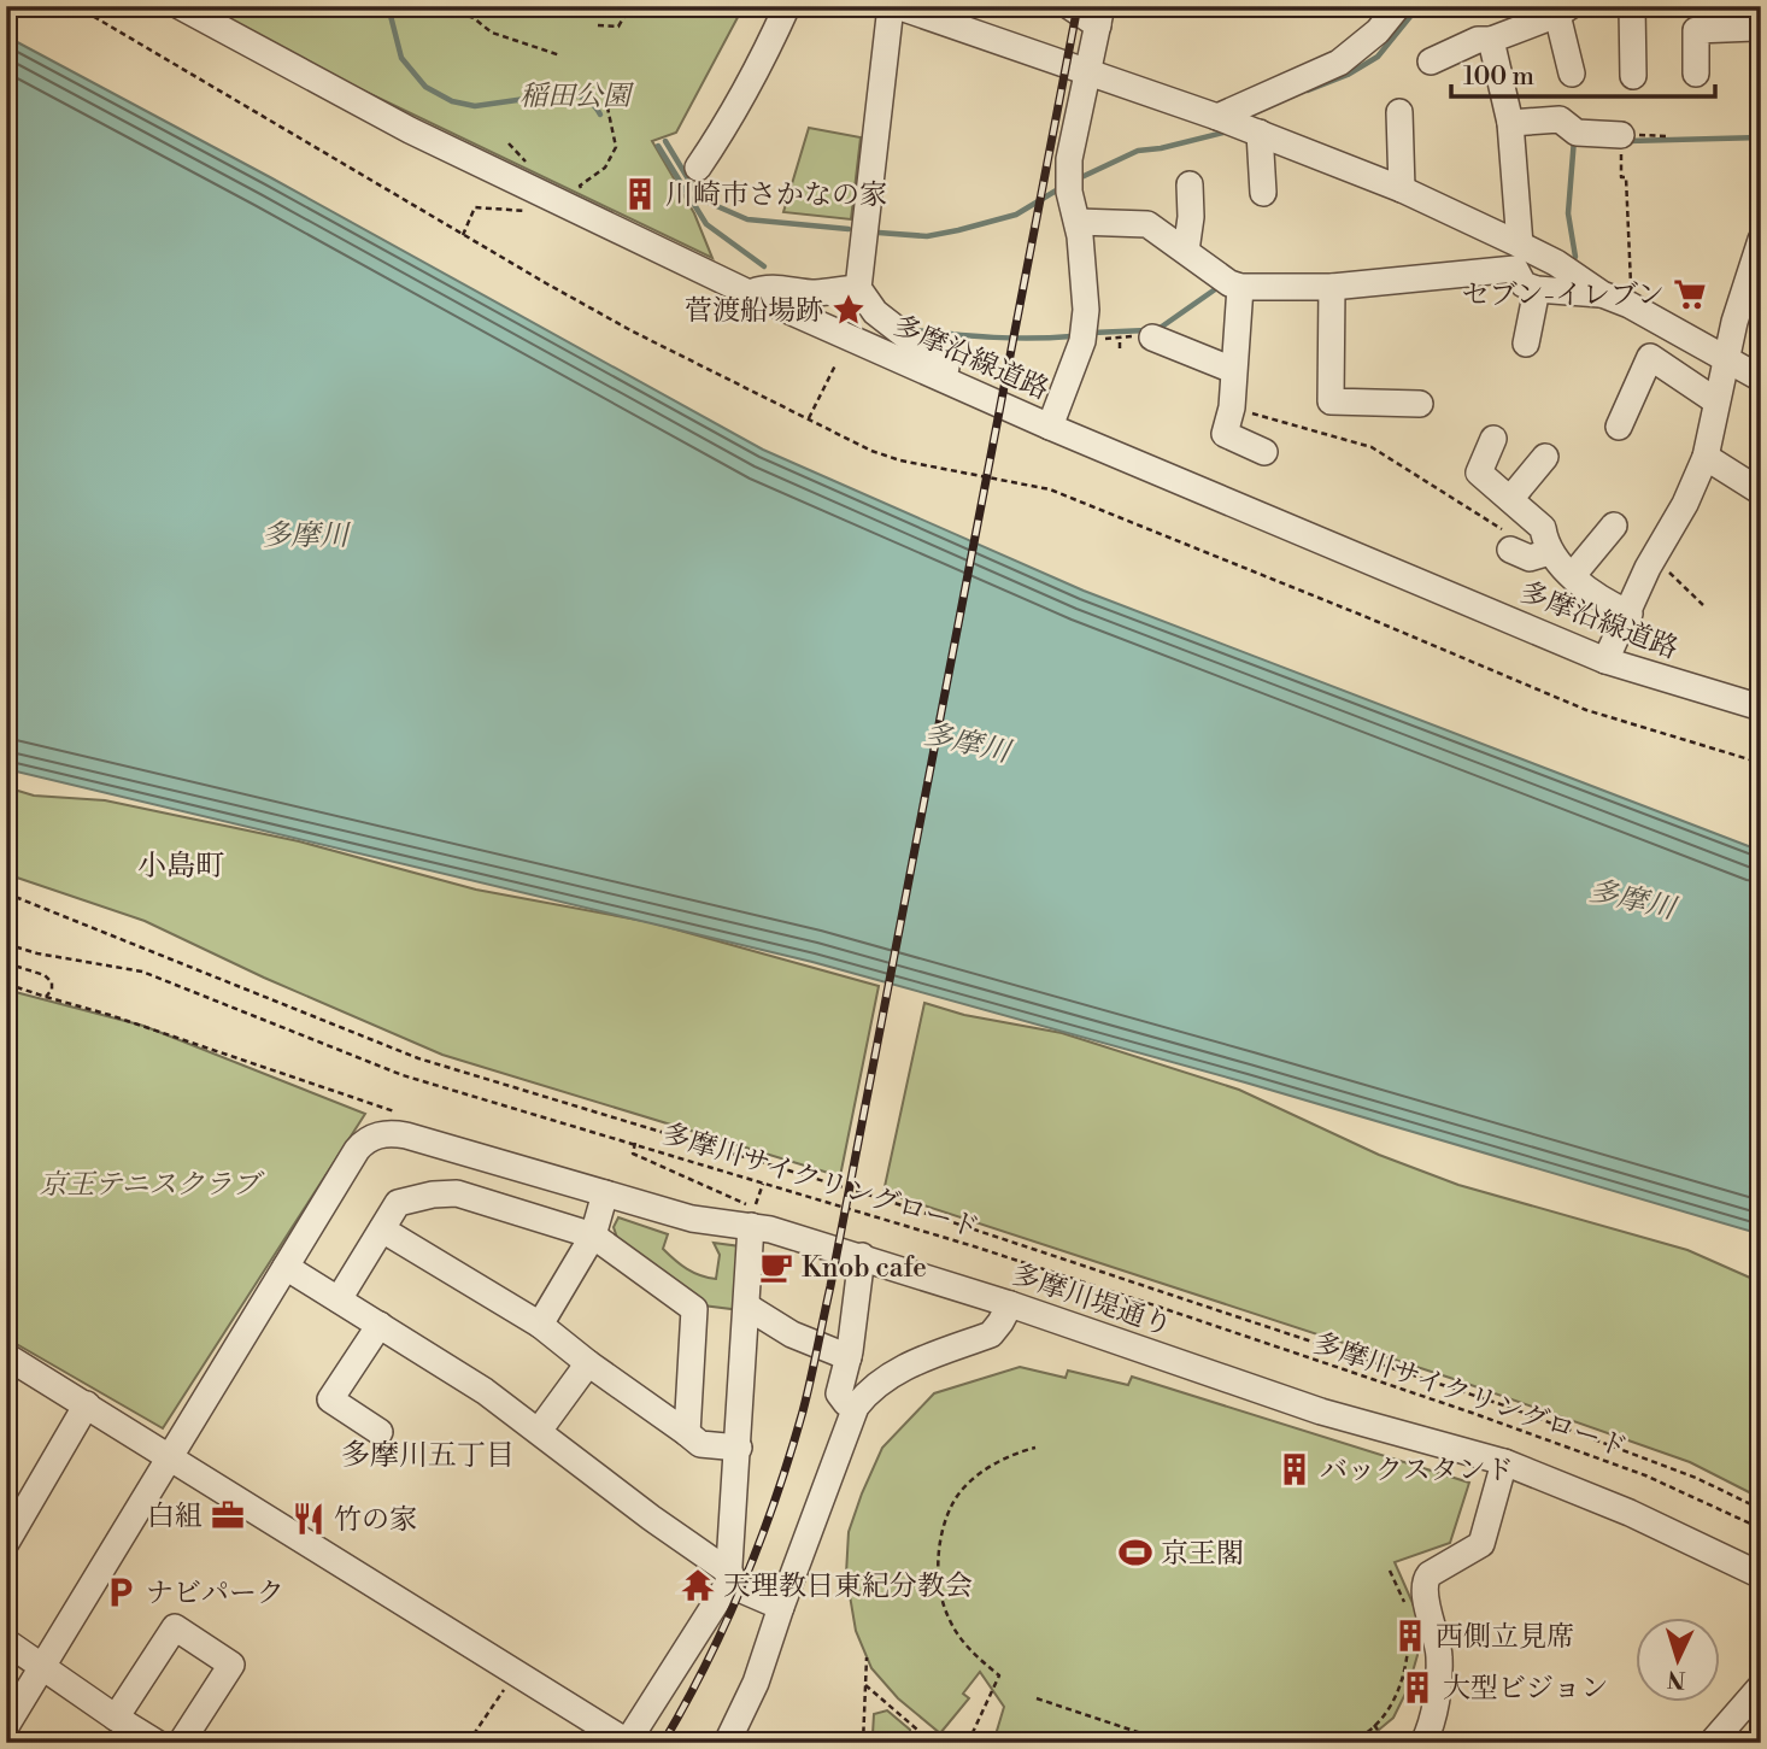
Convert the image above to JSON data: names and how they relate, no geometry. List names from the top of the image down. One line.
{"streets":{"street":["多摩沿線道路","多摩川堤通り"],"path":["多摩川サイクリングロード"]},"districts":["小島町","多摩川五丁目"],"water":["多摩川"],"parks":["稲田公園","京王テニスクラブ"],"places":{"building":["川崎市さかなの家","バックスタンド","西側立見席","大型ビジョン"],"supermarket":["セブン-イレブン"],"place":["菅渡船場跡"],"cafe":["Knob cafe"],"office":["白組"],"restaurant":["竹の家"],"sports":["京王閣"],"temple":["天理教日東紀分教会"],"parking":["ナビパーク"]},"scale_bar":"100 m","north":"bottom"}
